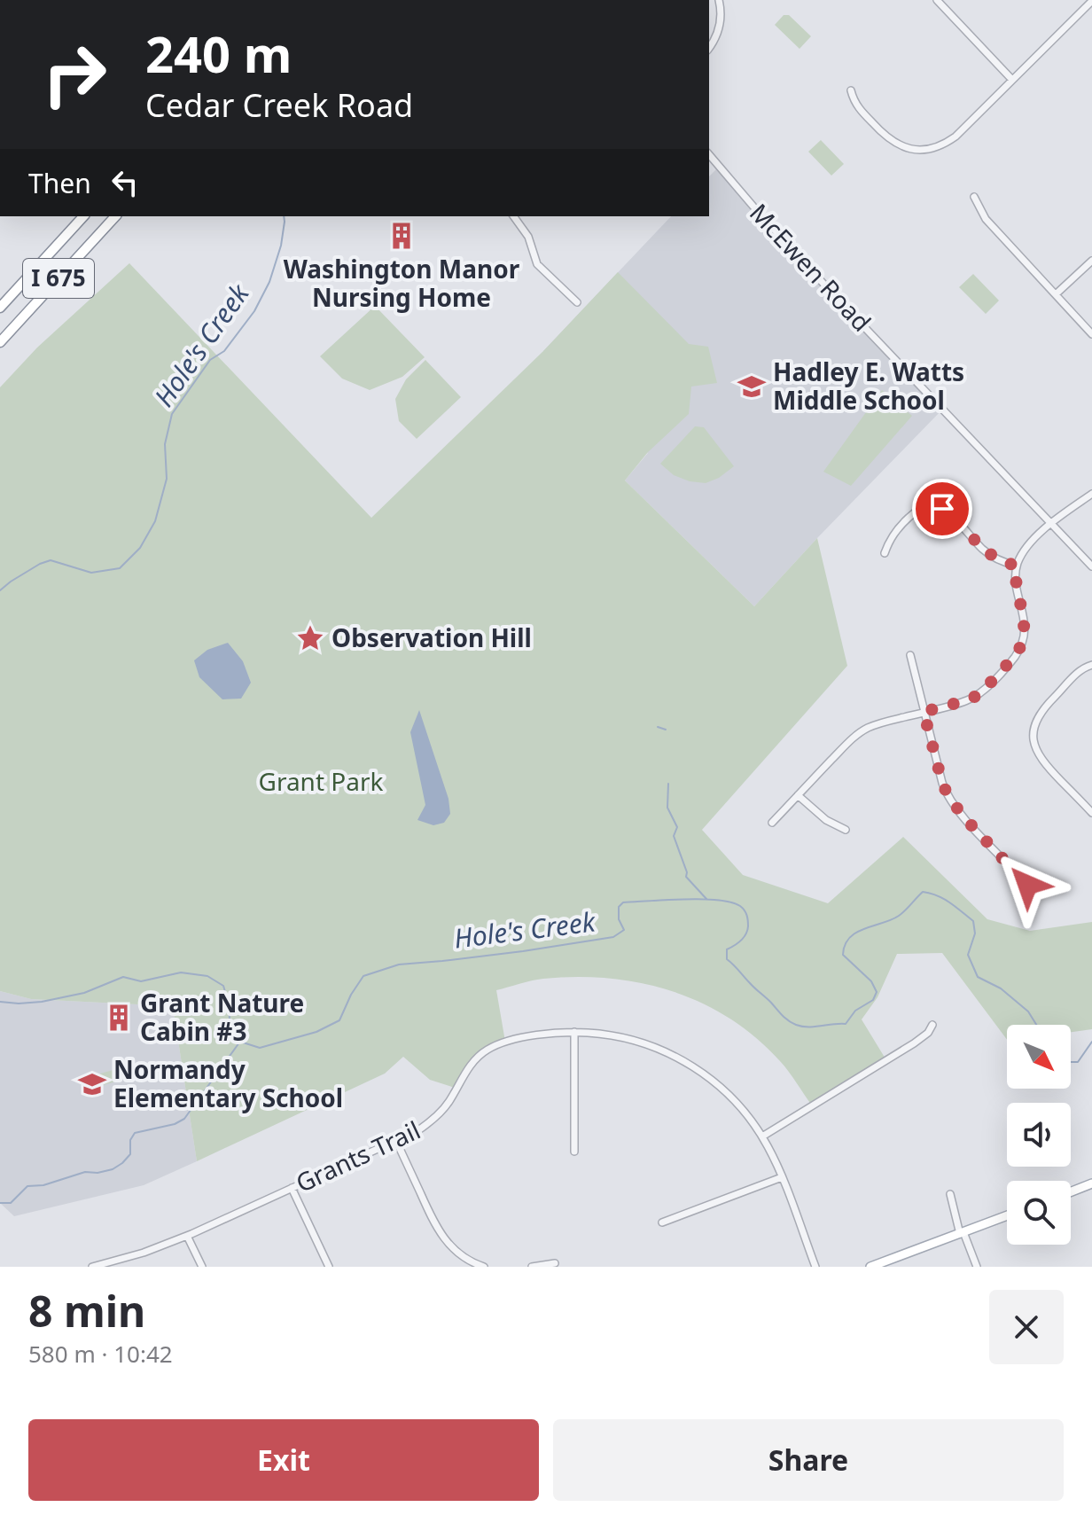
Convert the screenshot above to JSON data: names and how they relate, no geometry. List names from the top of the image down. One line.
{"streets":{"highway":["I 675"],"street":["McEwen Road","Grants Trail"]},"water":["Hole's Creek"],"parks":["Grant Park"],"places":{"building":["Washington Manor Nursing Home","Grant Nature Cabin #3"],"school or university":["Hadley E. Watts Middle School","Normandy Elementary School"],"place":["Observation Hill"]},"north":"bottom right","page":{"turn":["240 m","Cedar Creek Road"],"then":"Then","heading":["8 min","580 m · 10:42"],"buttons":["Exit","Share"]}}
